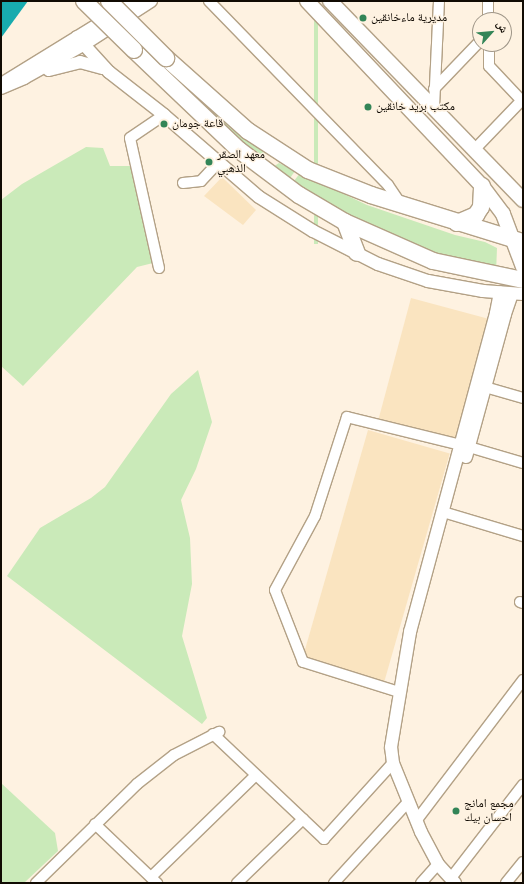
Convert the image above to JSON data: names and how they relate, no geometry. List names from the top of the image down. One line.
{"places":["مديرية ماءخانقين","مكتب بريد خانقين","قاعة جومان","معهد الصقر الذهبي","مجمع امانج احسان بيك"],"north":"top right"}
